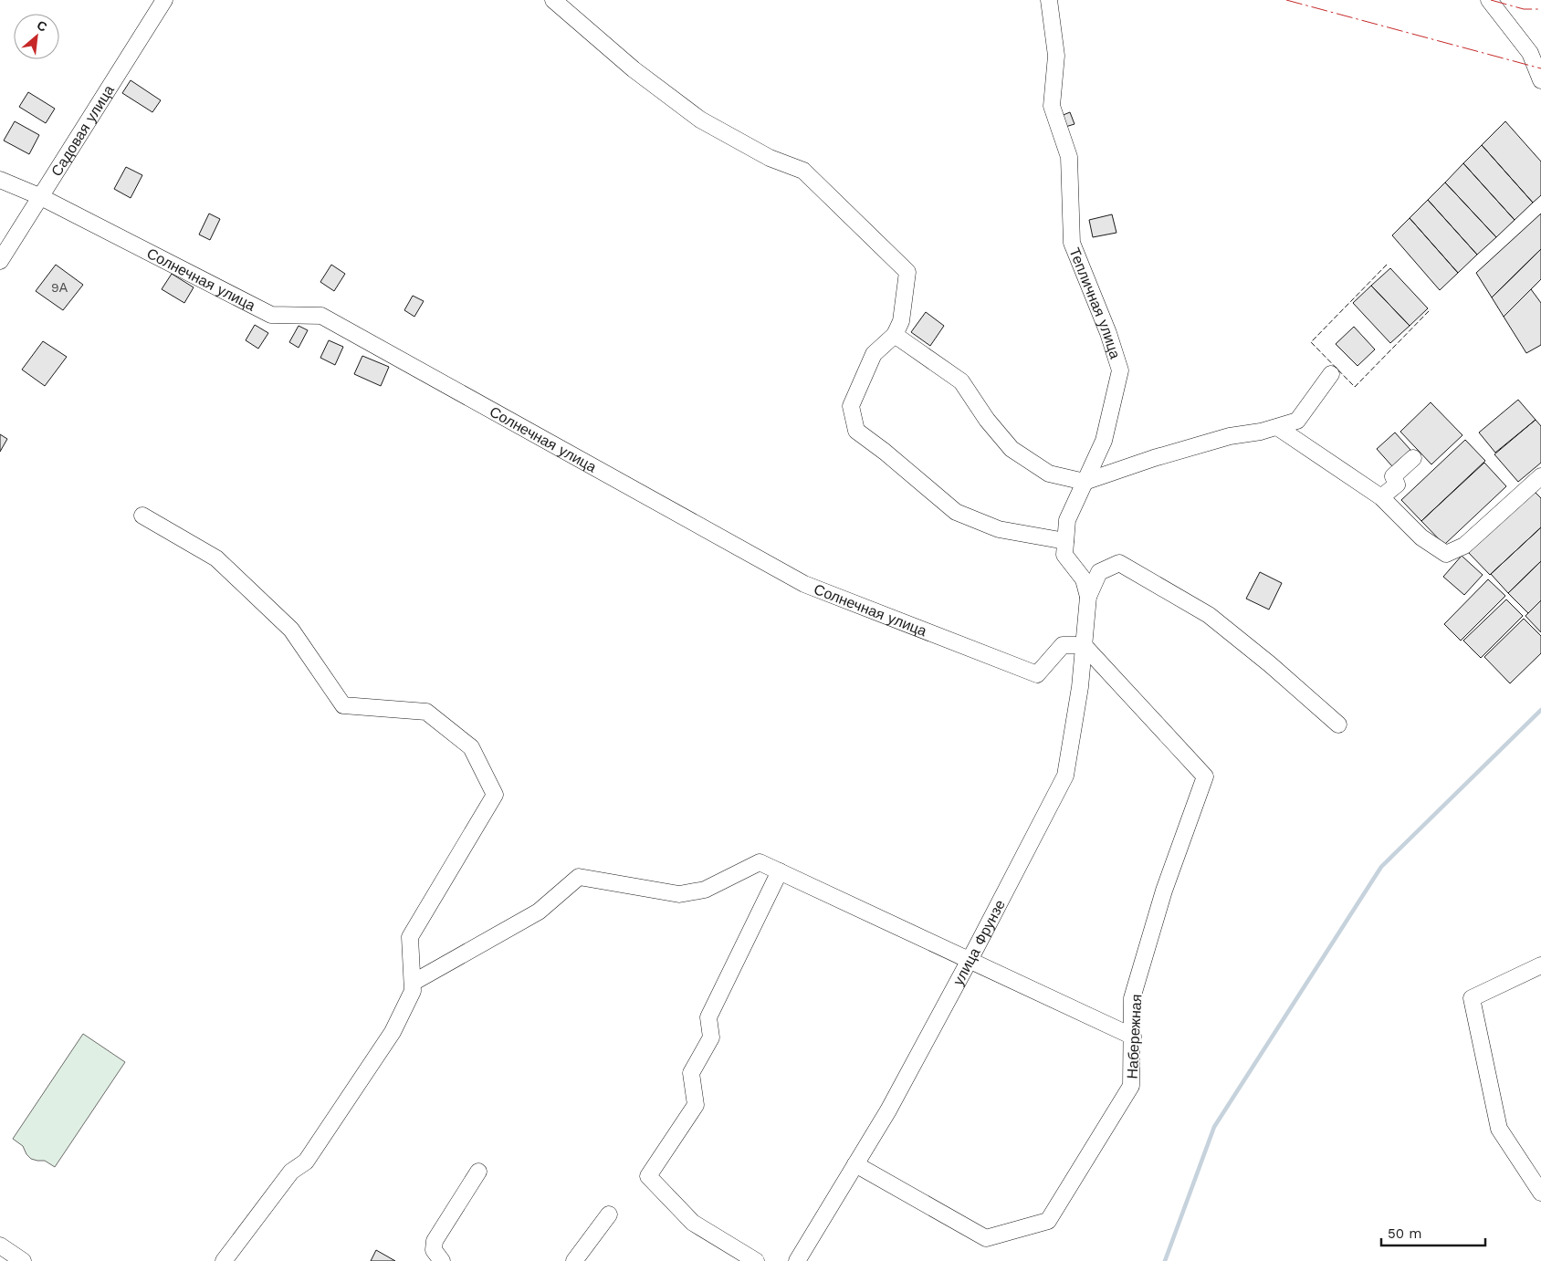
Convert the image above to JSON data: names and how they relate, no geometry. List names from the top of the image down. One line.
{"streets":{"street":["Садовая улица","Солнечная улица","Тепличная улица","улица Фрунзе","Набережная"]},"crossings":[["Садовая улица","Солнечная улица"],["Солнечная улица","улица Фрунзе"],["Солнечная улица","Набережная"],["Тепличная улица","улица Фрунзе"],["улица Фрунзе","Набережная"]],"house_numbers":["9А"],"scale_bar":"50 m","north":"top right"}
